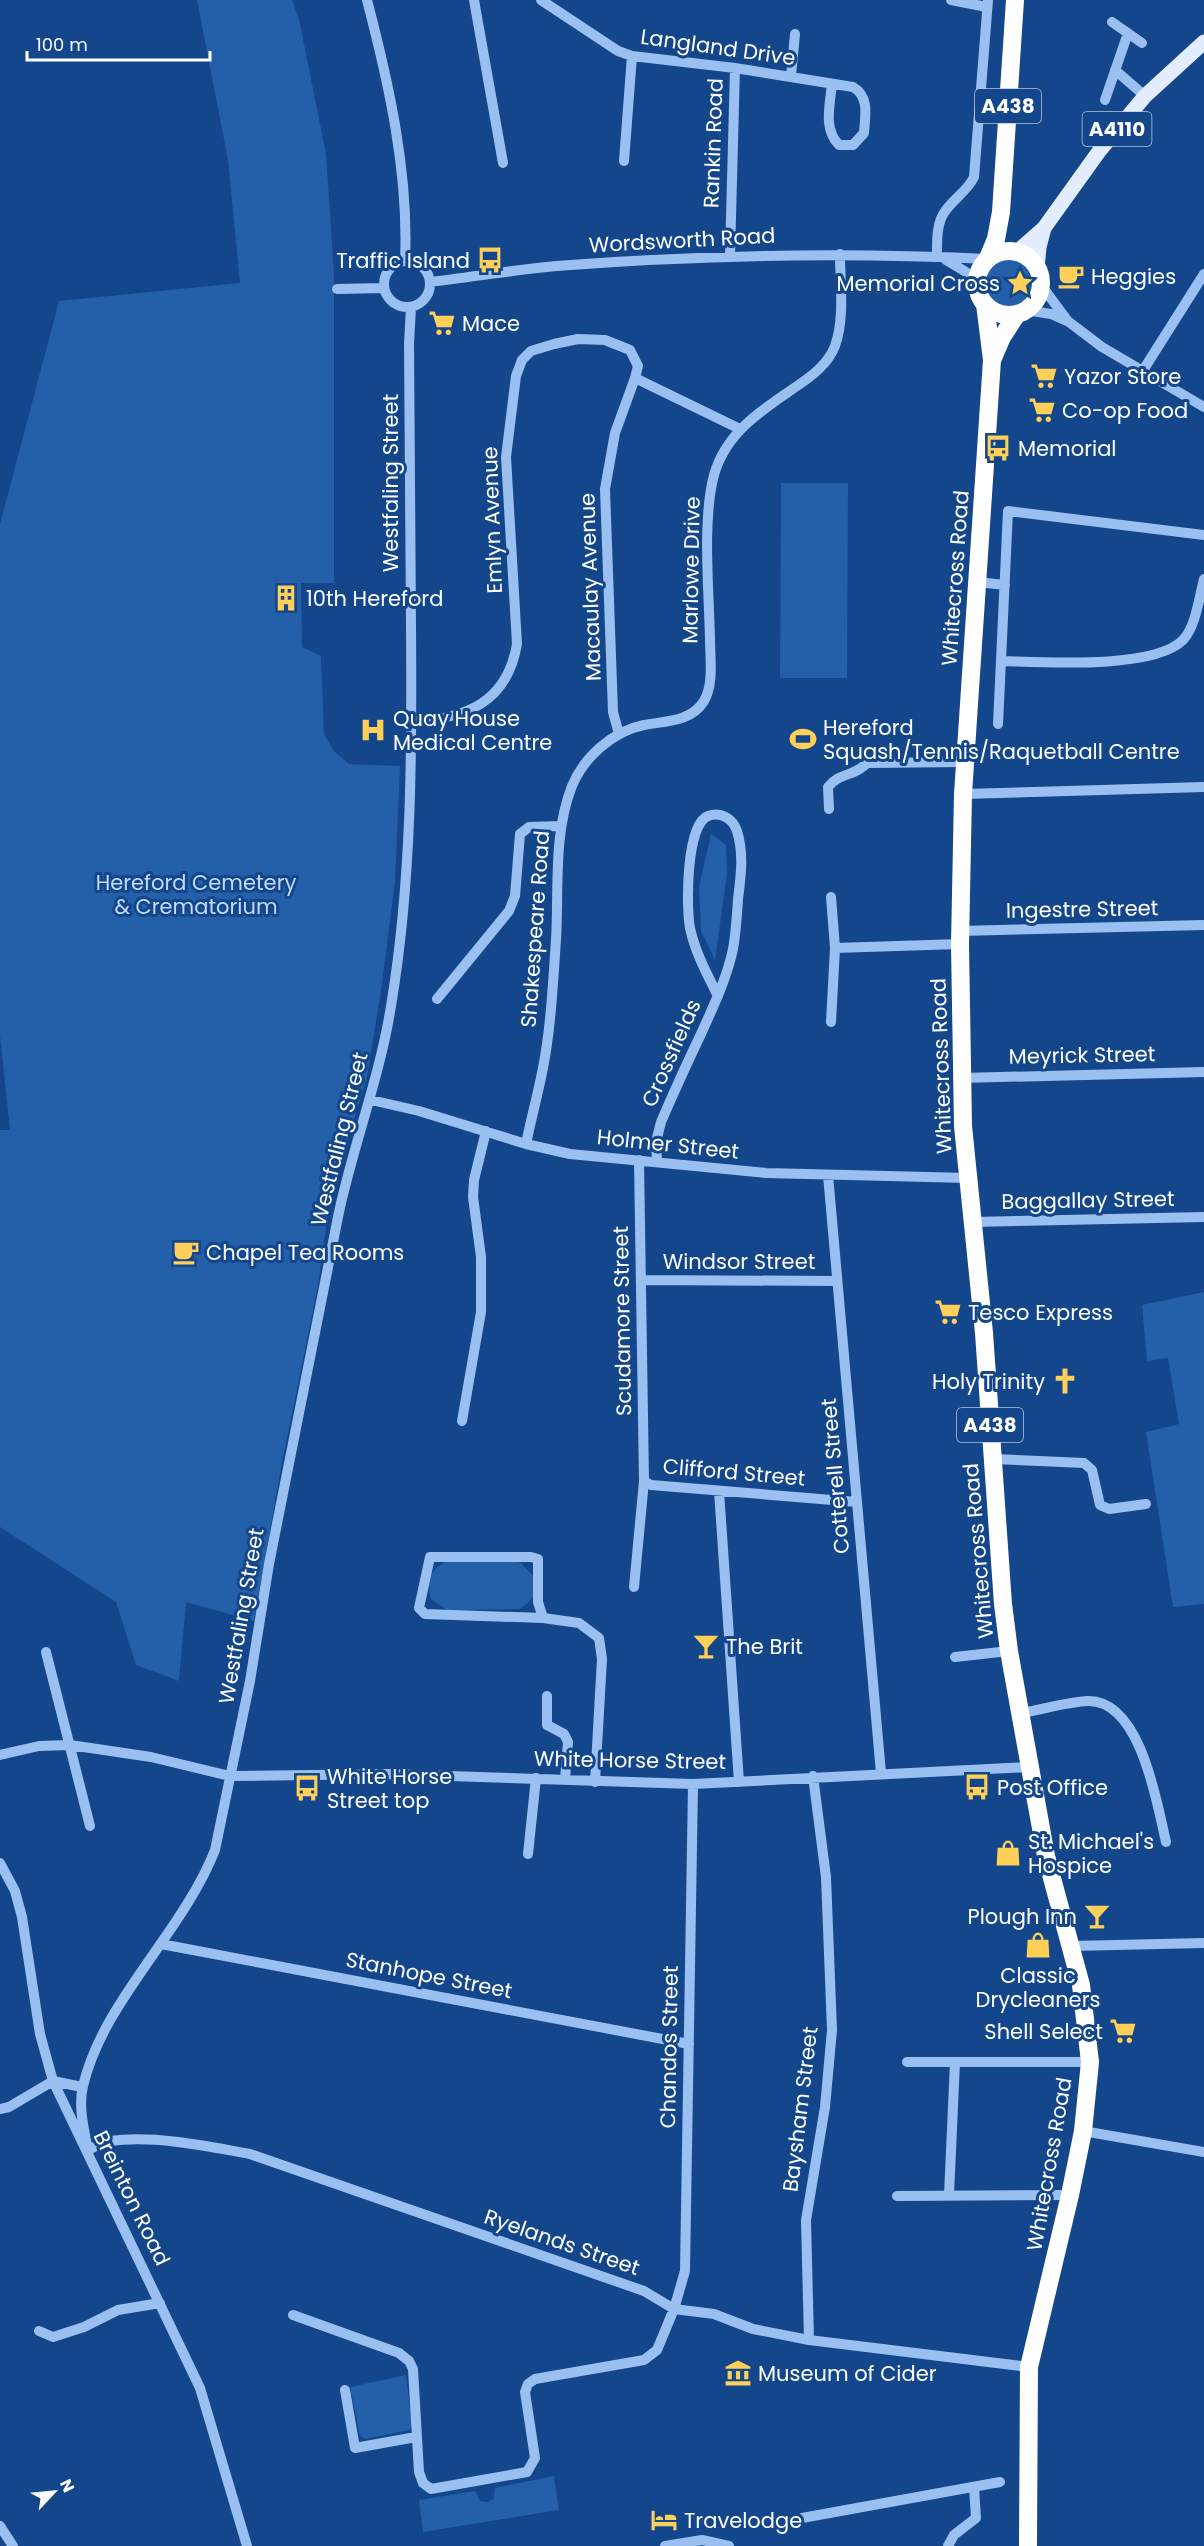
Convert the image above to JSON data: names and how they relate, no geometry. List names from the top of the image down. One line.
{"streets":{"highway":["A438","Whitecross Road"],"main road":["A4110"],"street":["Langland Drive","Rankin Road","Wordsworth Road","Westfaling Street","Emlyn Avenue","Marlowe Drive","Macaulay Avenue","Ingestre Street","Shakespeare Road","Crossfields","Meyrick Street","Holmer Street","Baggallay Street","Windsor Street","Scudamore Street","Clifford Street","Cotterell Street","White Horse Street","Stanhope Street","Chandos Street","Baysham Street","Breinton Road","Ryelands Street"]},"crossings":[["Langland Drive","Rankin Road"],["A438","A4110"],["A438","Wordsworth Road"],["A438","Whitecross Road"],["A4110","Wordsworth Road"],["A4110","Whitecross Road"],["Rankin Road","Wordsworth Road"],["Wordsworth Road","Westfaling Street"],["Wordsworth Road","Marlowe Drive"],["Wordsworth Road","Whitecross Road"],["Westfaling Street","Emlyn Avenue"],["Westfaling Street","Holmer Street"],["Westfaling Street","White Horse Street"],["Westfaling Street","Stanhope Street"],["Westfaling Street","Breinton Road"],["Westfaling Street","Ryelands Street"],["Emlyn Avenue","Macaulay Avenue"],["Marlowe Drive","Macaulay Avenue"],["Marlowe Drive","Shakespeare Road"],["Whitecross Road","Ingestre Street"],["Whitecross Road","Meyrick Street"],["Whitecross Road","Holmer Street"],["Whitecross Road","Baggallay Street"],["Whitecross Road","White Horse Street"],["Whitecross Road","Ryelands Street"],["Macaulay Avenue","Shakespeare Road"],["Shakespeare Road","Holmer Street"],["Crossfields","Holmer Street"],["Holmer Street","Scudamore Street"],["Holmer Street","Cotterell Street"],["Windsor Street","Scudamore Street"],["Windsor Street","Cotterell Street"],["Scudamore Street","Clifford Street"],["Clifford Street","Cotterell Street"],["Cotterell Street","White Horse Street"],["White Horse Street","Chandos Street"],["White Horse Street","Baysham Street"],["Stanhope Street","Chandos Street"],["Chandos Street","Ryelands Street"],["Baysham Street","Ryelands Street"],["Breinton Road","Ryelands Street"]],"parks":["Hereford Cemetery & Crematorium"],"places":{"bus stop":["Traffic Island","Memorial","Post Office","White Horse Street top"],"cafe":["Heggies","Chapel Tea Rooms"],"place":["Memorial Cross"],"supermarket":["Mace","Yazor Store","Co-op Food","Tesco Express","Shell Select"],"building":["10th Hereford"],"hospital":["Quay House Medical Centre"],"sports":["Hereford Squash/Tennis/Raquetball Centre"],"church":["Holy Trinity"],"bar":["The Brit","Plough Inn"],"shop":["St. Michael's Hospice","Classic Drycleaners"],"museum":["Museum of Cider"],"hotel":["Travelodge"]},"scale_bar":"100 m","north":"top right"}
